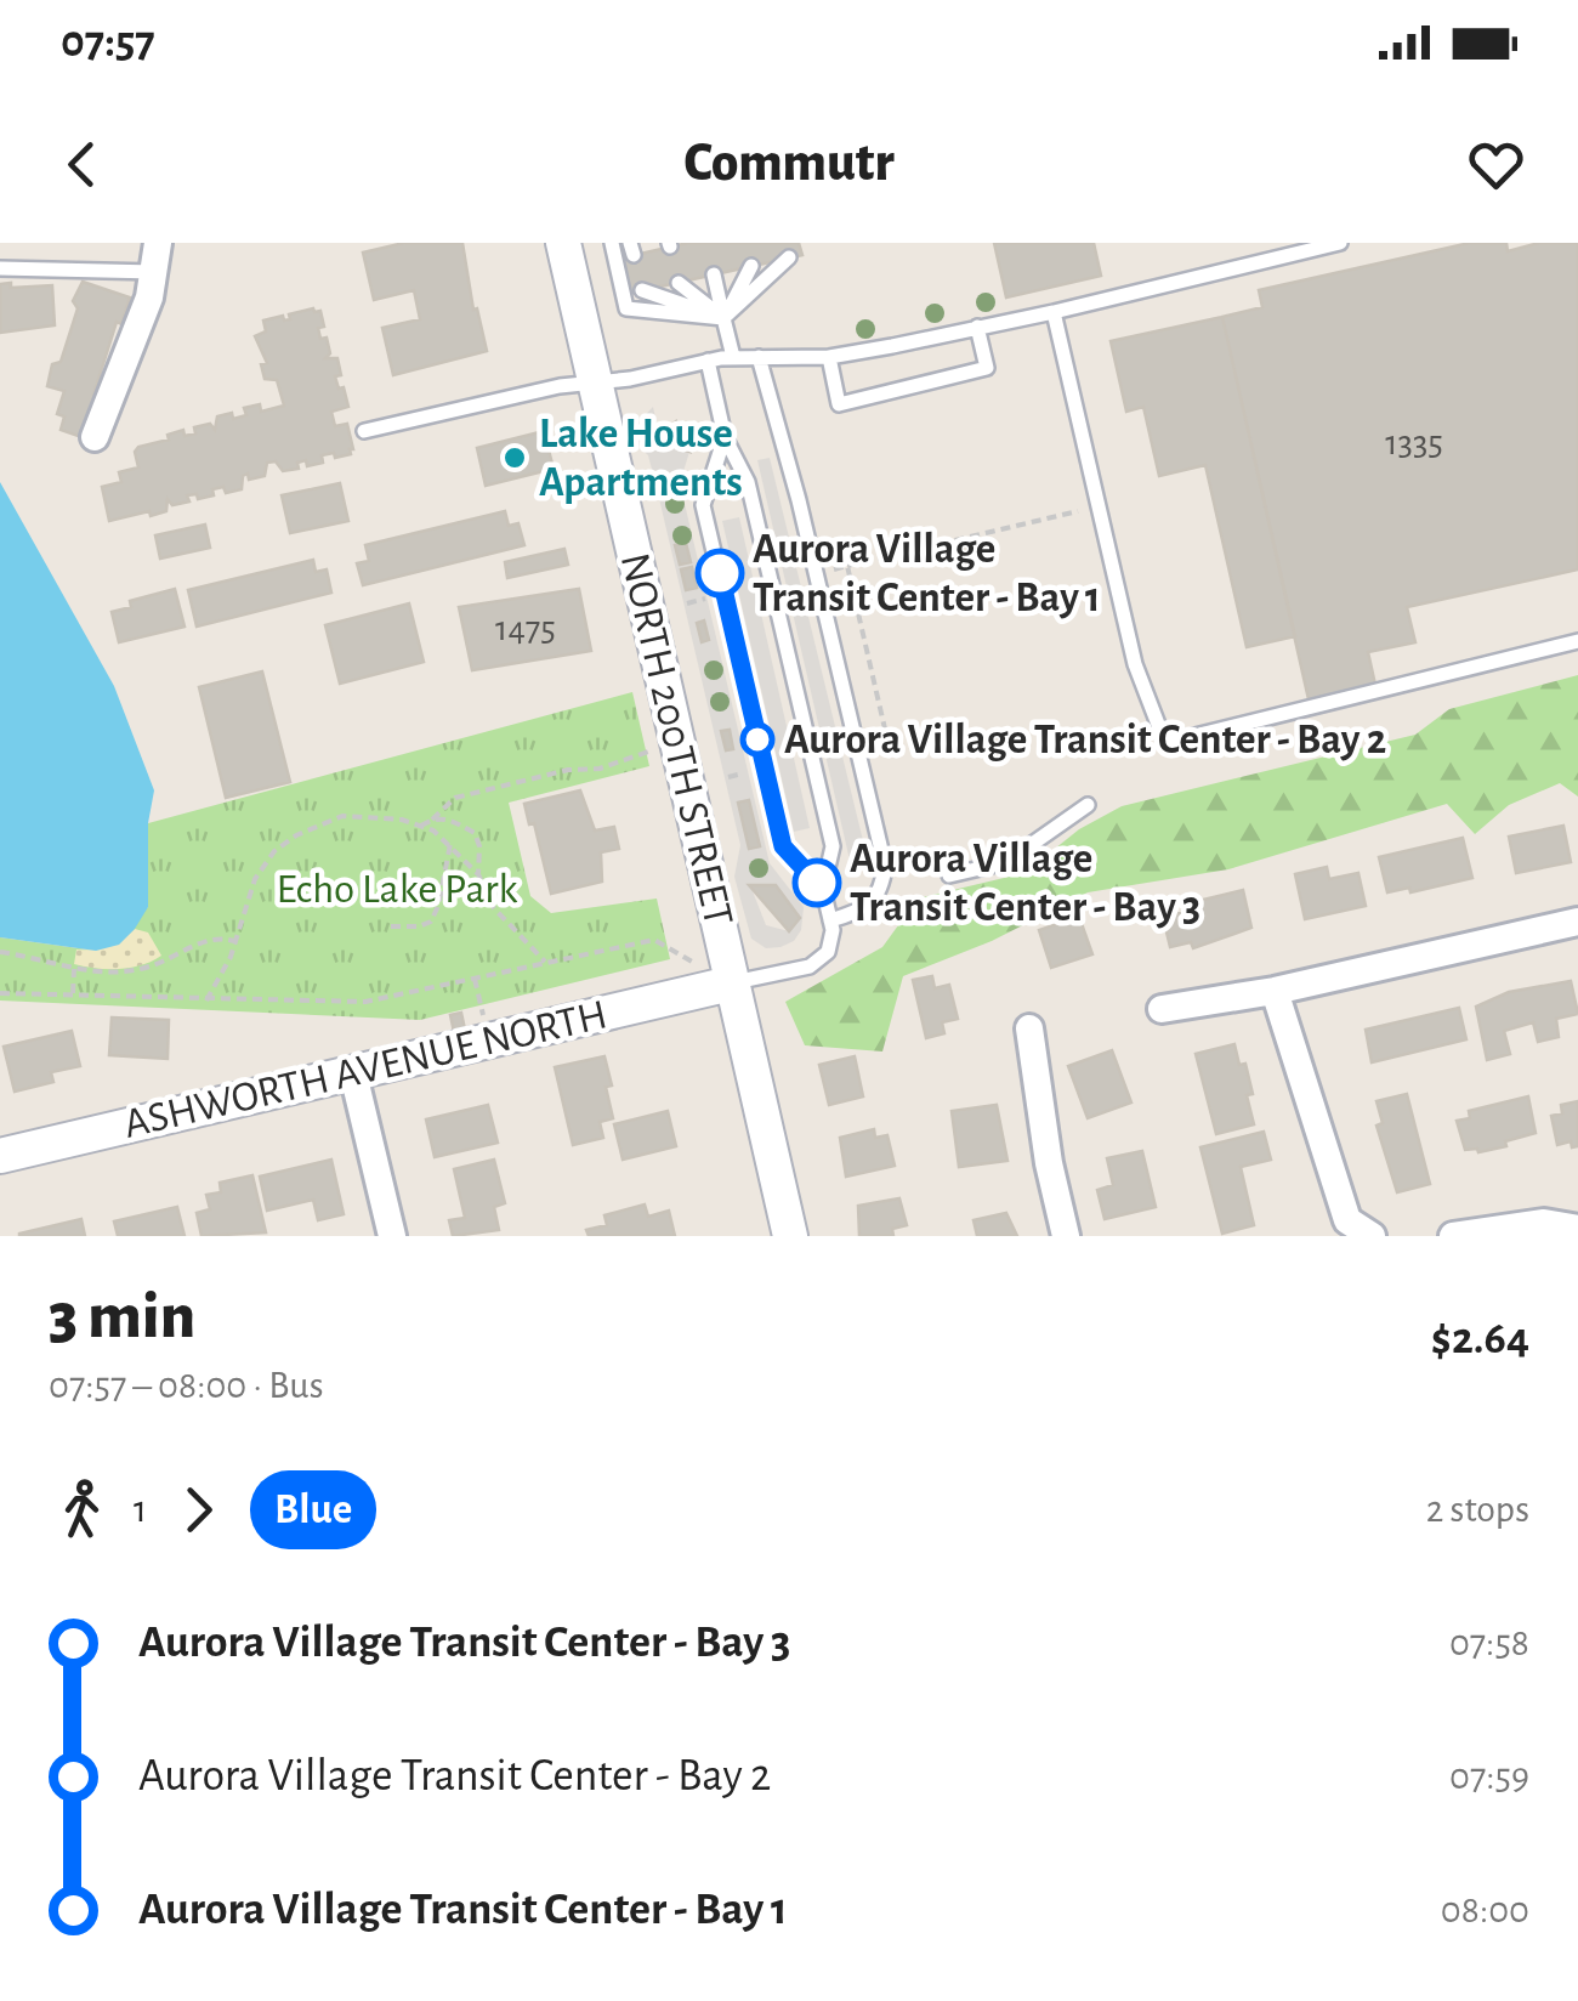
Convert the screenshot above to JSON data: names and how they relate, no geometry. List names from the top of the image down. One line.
{"streets":{"street":["NORTH 200TH STREET","ASHWORTH AVENUE NORTH"]},"crossings":[["NORTH 200TH STREET","ASHWORTH AVENUE NORTH"]],"parks":["Echo Lake Park"],"places":["Lake House Apartments","Aurora Village Transit Center - Bay 1","Aurora Village Transit Center - Bay 2","Aurora Village Transit Center - Bay 3"],"lines":["bus line Blue"],"house_numbers":["1335","1475"],"page":{"status":"07:57","header":"Commutr","heading":["3 min","07:57 – 08:00 · Bus","$2.64"],"legs":["1","Blue","2 stops"],"list":[{"name":"Aurora Village Transit Center - Bay 3","value":"07:58"},{"name":"Aurora Village Transit Center - Bay 2","value":"07:59"},{"name":"Aurora Village Transit Center - Bay 1","value":"08:00"}]}}
